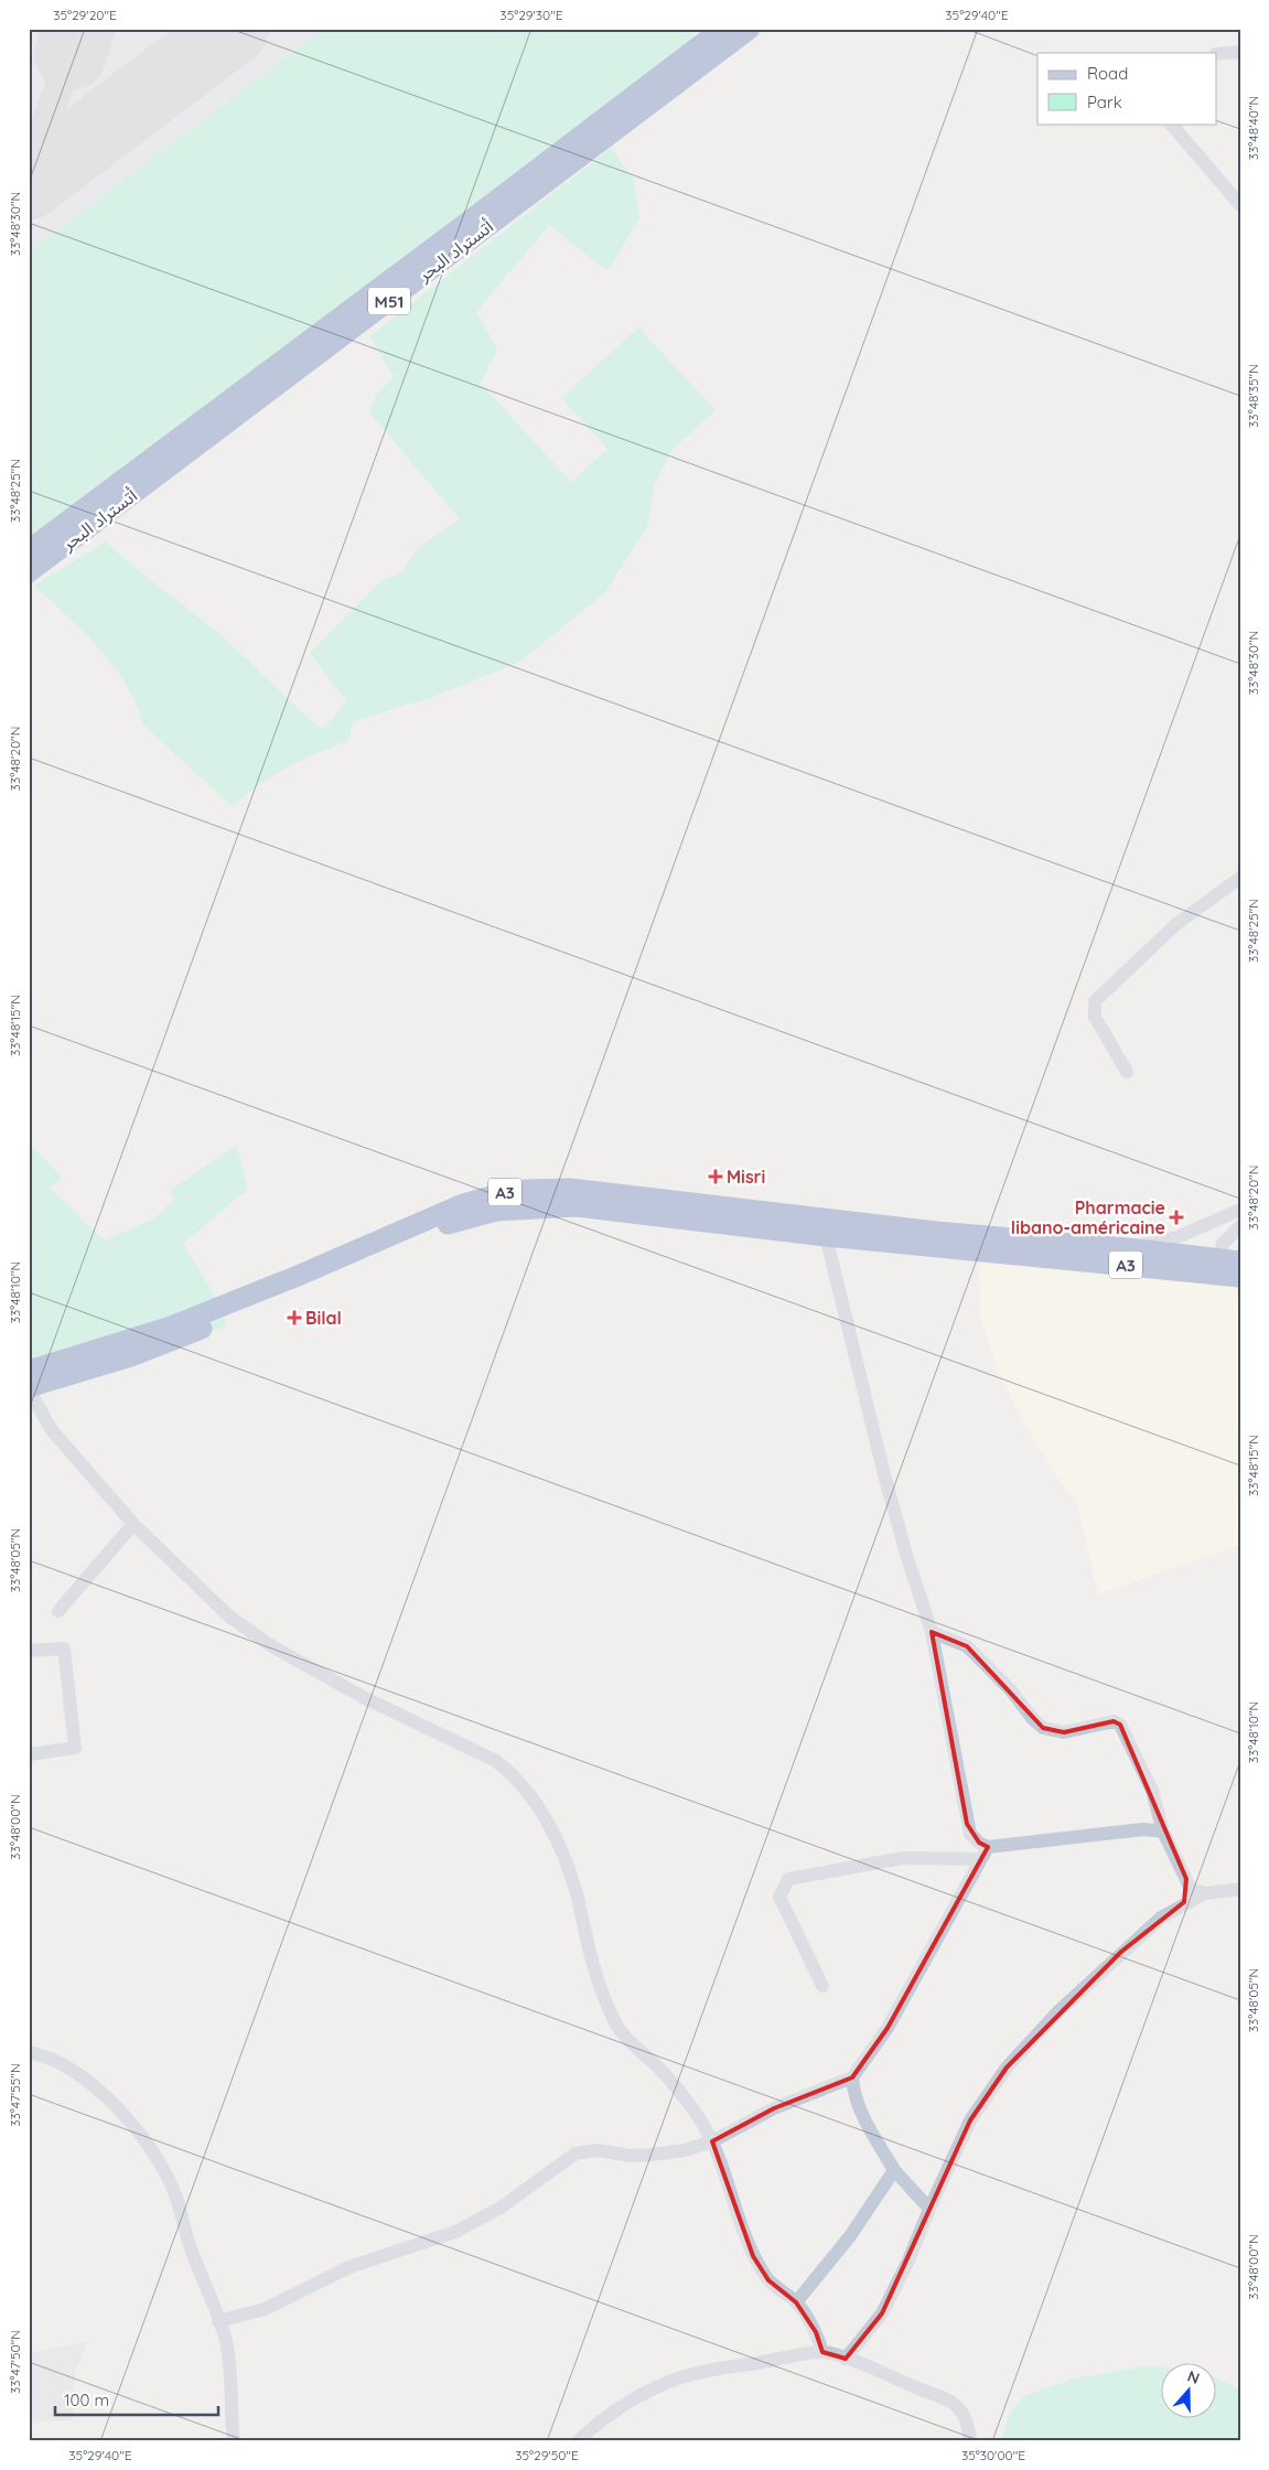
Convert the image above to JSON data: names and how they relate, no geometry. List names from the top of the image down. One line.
{"streets":{"highway":["أتستراد البحر","M51","A3"]},"places":{"health":["Misri","Pharmacie libano-américaine","Bilal"]},"legend":["Road","Park"],"scale_bar":"100 m","north":"top","coordinates":["35°29'20\"E","35°29'30\"E","35°29'40\"E","33°48'40\"N","33°48'30\"N","33°48'35\"N","33°48'25\"N","33°48'20\"N","33°48'15\"N","33°48'10\"N","33°48'05\"N","33°48'00\"N","33°47'55\"N","33°47'50\"N","35°29'50\"E","35°30'00\"E"]}
